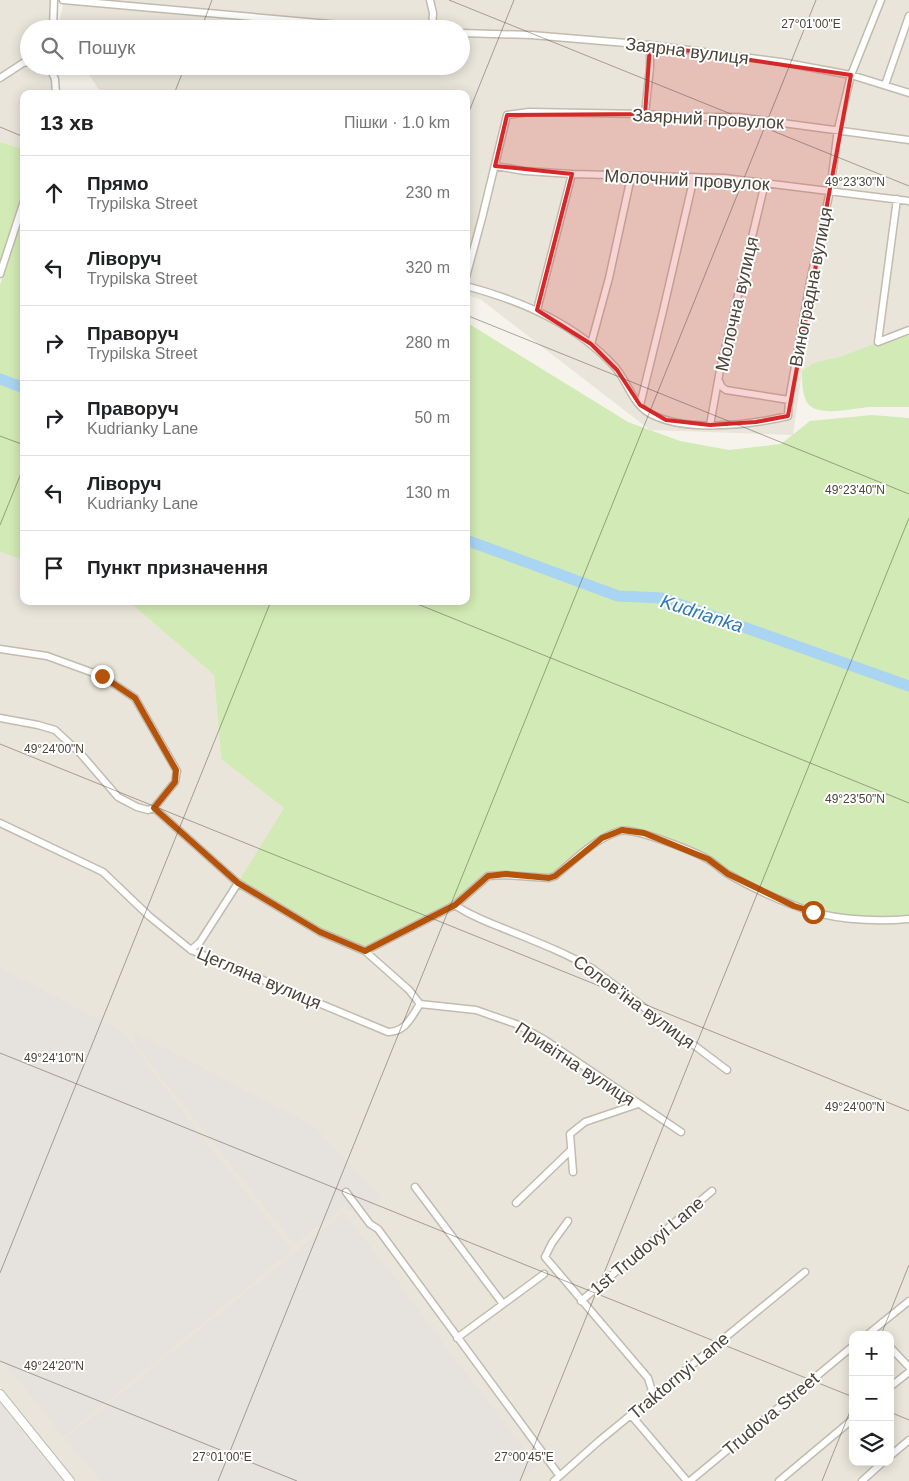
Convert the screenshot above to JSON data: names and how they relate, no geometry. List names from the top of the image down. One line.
{"streets":{"street":["Заярна вулиця","Заярний провулок","Молочний провулок","Виноградна вулиця","Молочна вулиця","Цегляна вулиця","Соловʼїна вулиця","Привітна вулиця","1st Trudovyi Lane","Traktornyi Lane","Trudova Street"]},"crossings":[["Заярна вулиця","Виноградна вулиця"],["Заярний провулок","Молочний провулок"],["Заярний провулок","Виноградна вулиця"],["Молочний провулок","Виноградна вулиця"],["Молочний провулок","Молочна вулиця"],["Виноградна вулиця","Молочна вулиця"],["Цегляна вулиця","Привітна вулиця"]],"water":["Kudrianka"],"page":{"search":"Пошук","heading":["13 хв","Пішки · 1.0 km"],"list":[["Прямо","Trypilska Street","230 m"],["Ліворуч","Trypilska Street","320 m"],["Праворуч","Trypilska Street","280 m"],["Праворуч","Kudrianky Lane","50 m"],["Ліворуч","Kudrianky Lane","130 m"],"Пункт призначення"],"map_buttons":["+","−"]},"coordinates":["27°01'00\"E","49°23'30\"N","49°23'40\"N","49°24'00\"N","49°23'50\"N","49°24'10\"N","49°24'20\"N","27°00'45\"E"]}
